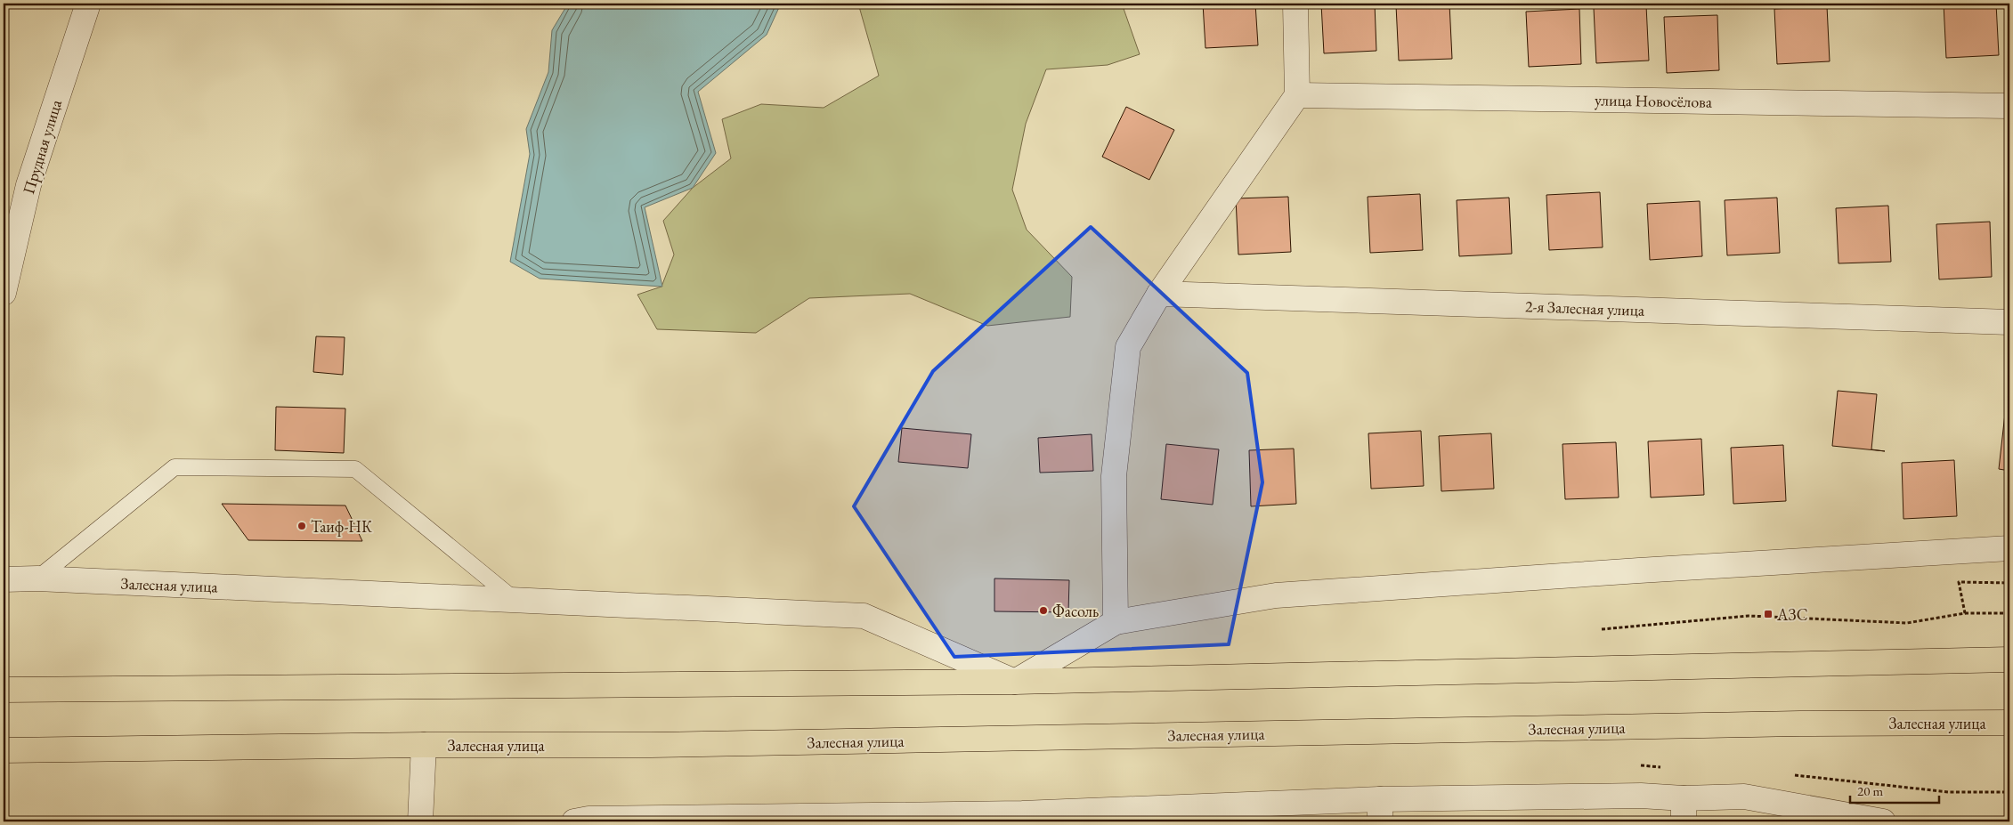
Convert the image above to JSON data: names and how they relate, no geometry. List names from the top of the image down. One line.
{"streets":{"main road":["Залесная улица"],"street":["улица Новосёлова","Прудная улица","2-я Залесная улица"]},"places":{"other":["Таиф-НК","Фасоль"],"transit":["АЗС"]},"scale_bar":"20 m"}
